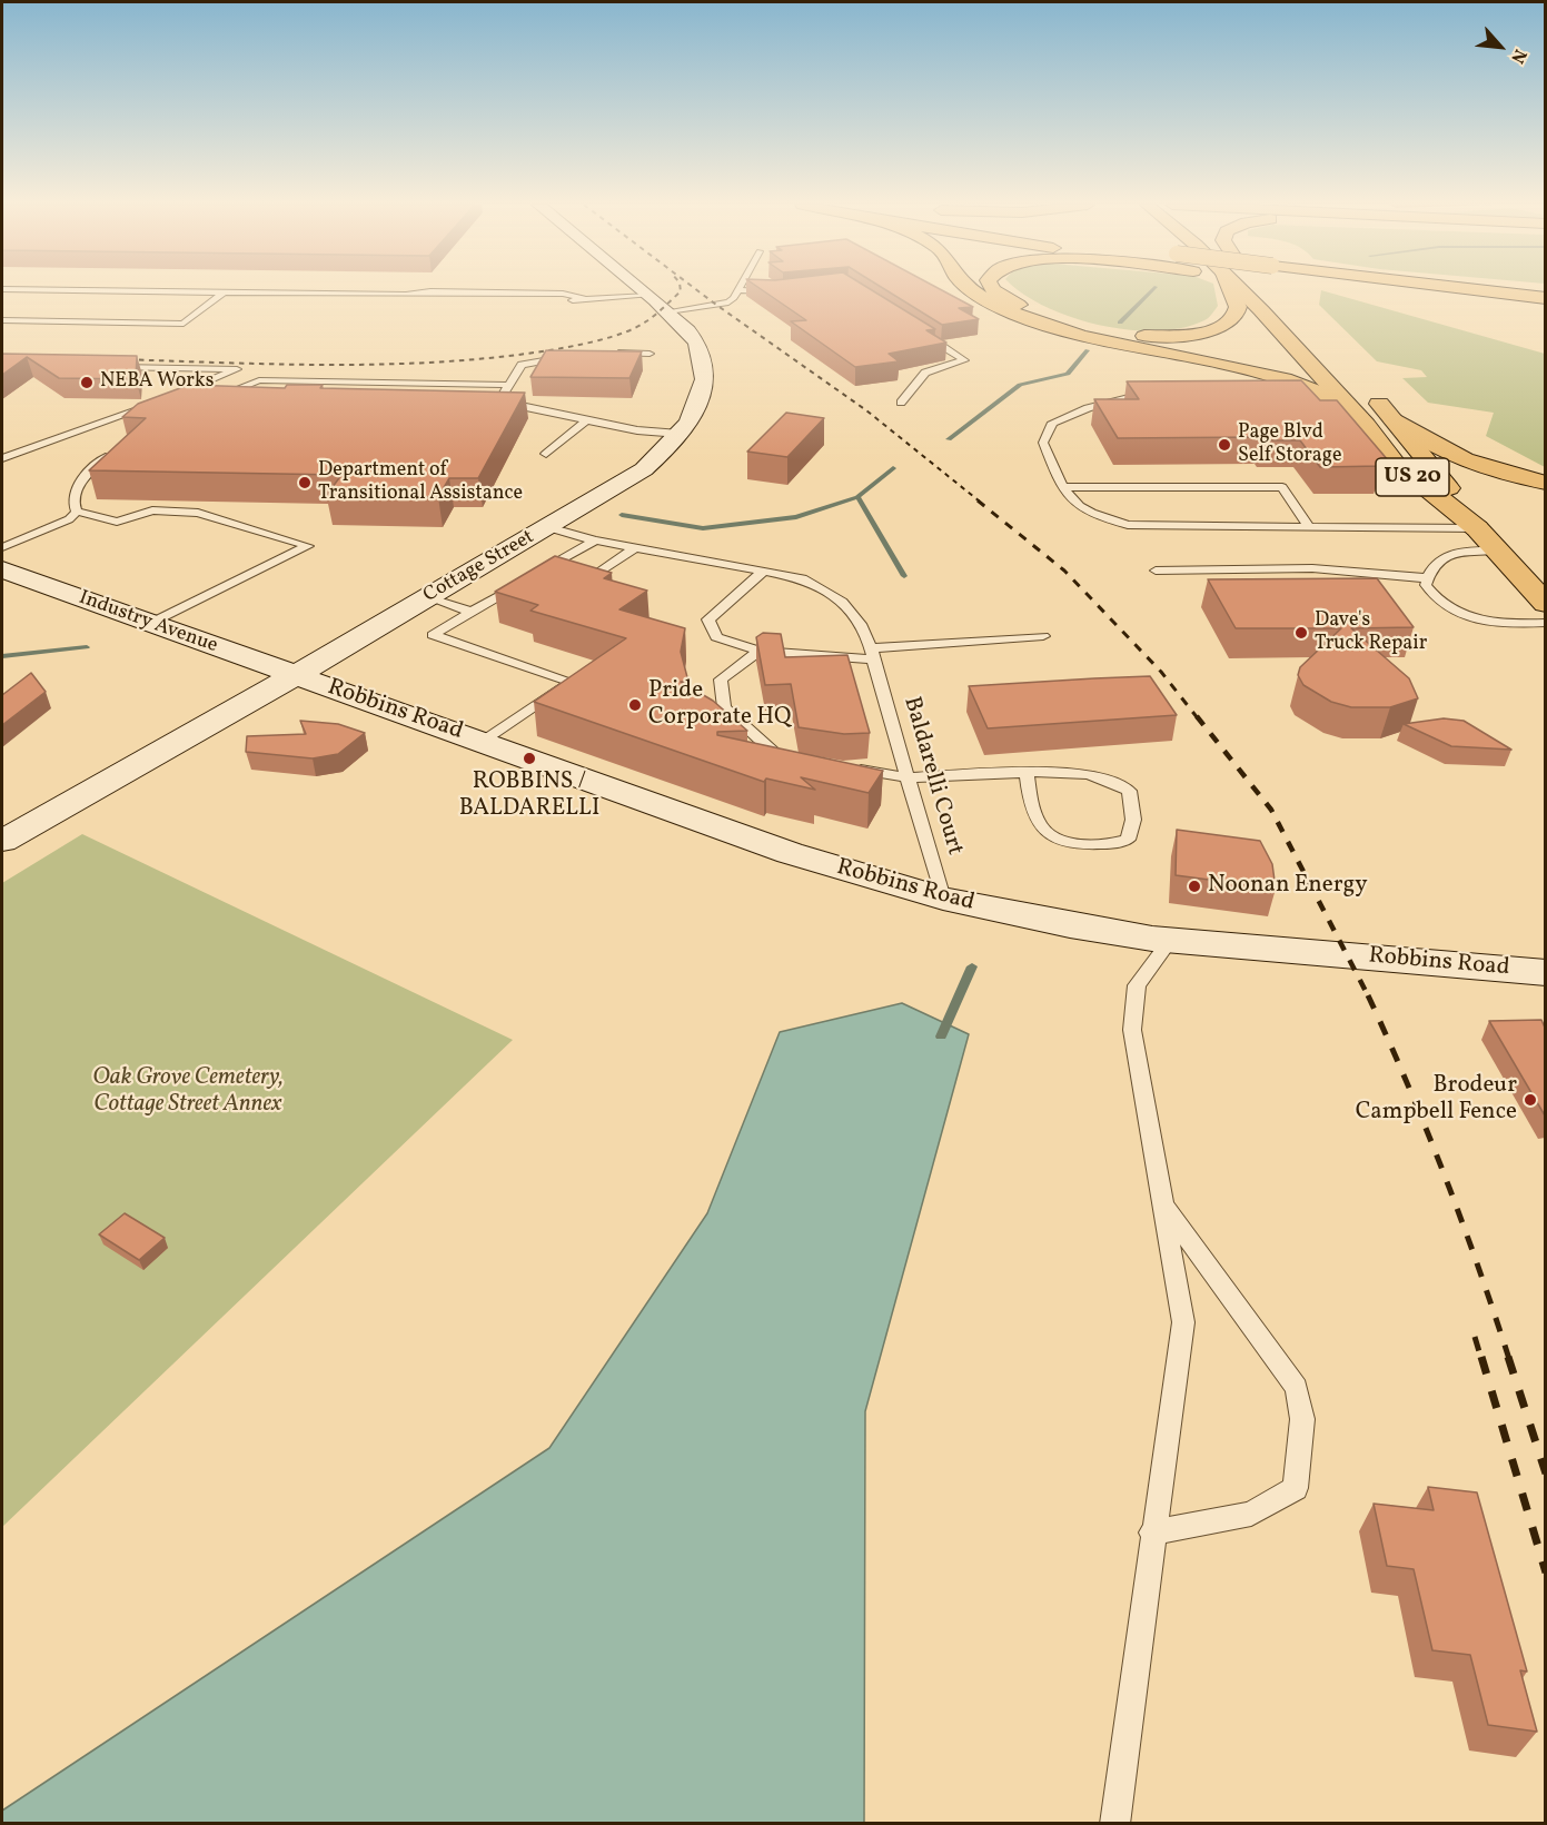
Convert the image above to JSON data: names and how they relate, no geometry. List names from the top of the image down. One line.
{"streets":{"main road":["US 20","Cottage Street","Industry Avenue","Robbins Road"],"lane":["Baldarelli Court"]},"crossings":[["Cottage Street","Industry Avenue"],["Cottage Street","Robbins Road"],["Cottage Street","Baldarelli Court"],["Industry Avenue","Robbins Road"],["Robbins Road","Baldarelli Court"]],"parks":["Oak Grove Cemetery, Cottage Street Annex"],"places":["NEBA Works","Page Blvd Self Storage","Department of Transitional Assistance","Dave's Truck Repair","Pride Corporate HQ","ROBBINS / BALDARELLI","Noonan Energy","Brodeur Campbell Fence"],"north":"bottom right"}
